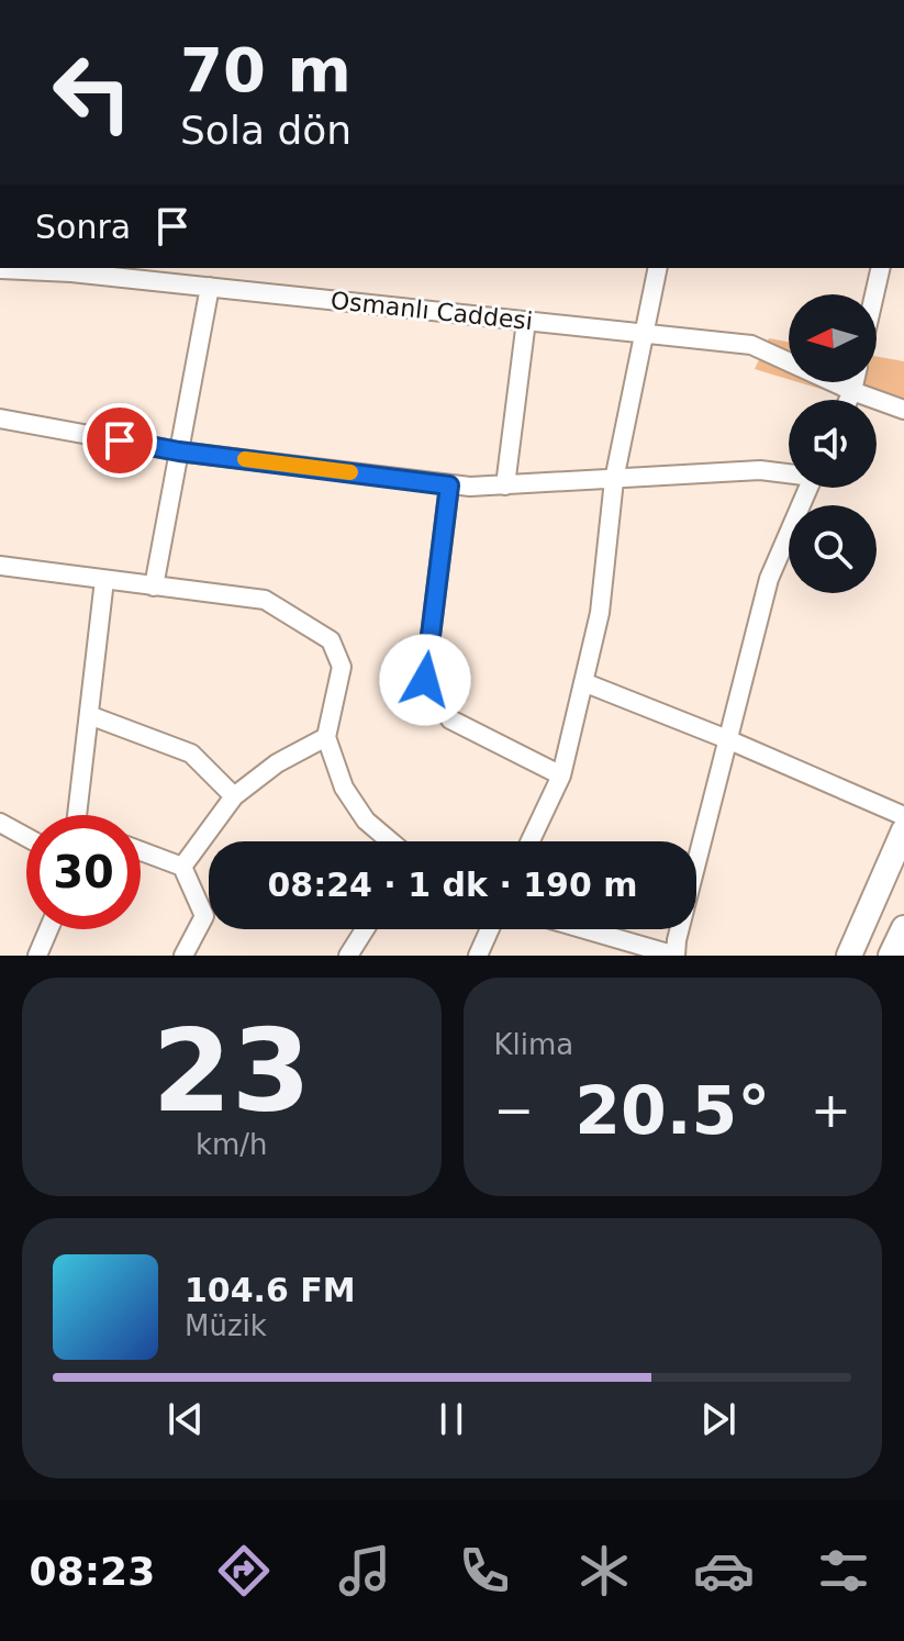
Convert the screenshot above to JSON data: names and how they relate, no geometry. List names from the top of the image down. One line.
{"streets":{"street":["Osmanlı Caddesi"]},"north":"left","page":{"turn":["70 m","Sola dön"],"then":"Sonra","limit":"30","trip":"08:24 · 1 dk · 190 m","tile":[["23","km/h"],"Klima"],"heat":["−","20.5°","+"],"song":["104.6 FM","Müzik"],"tabs":"08:23"}}
